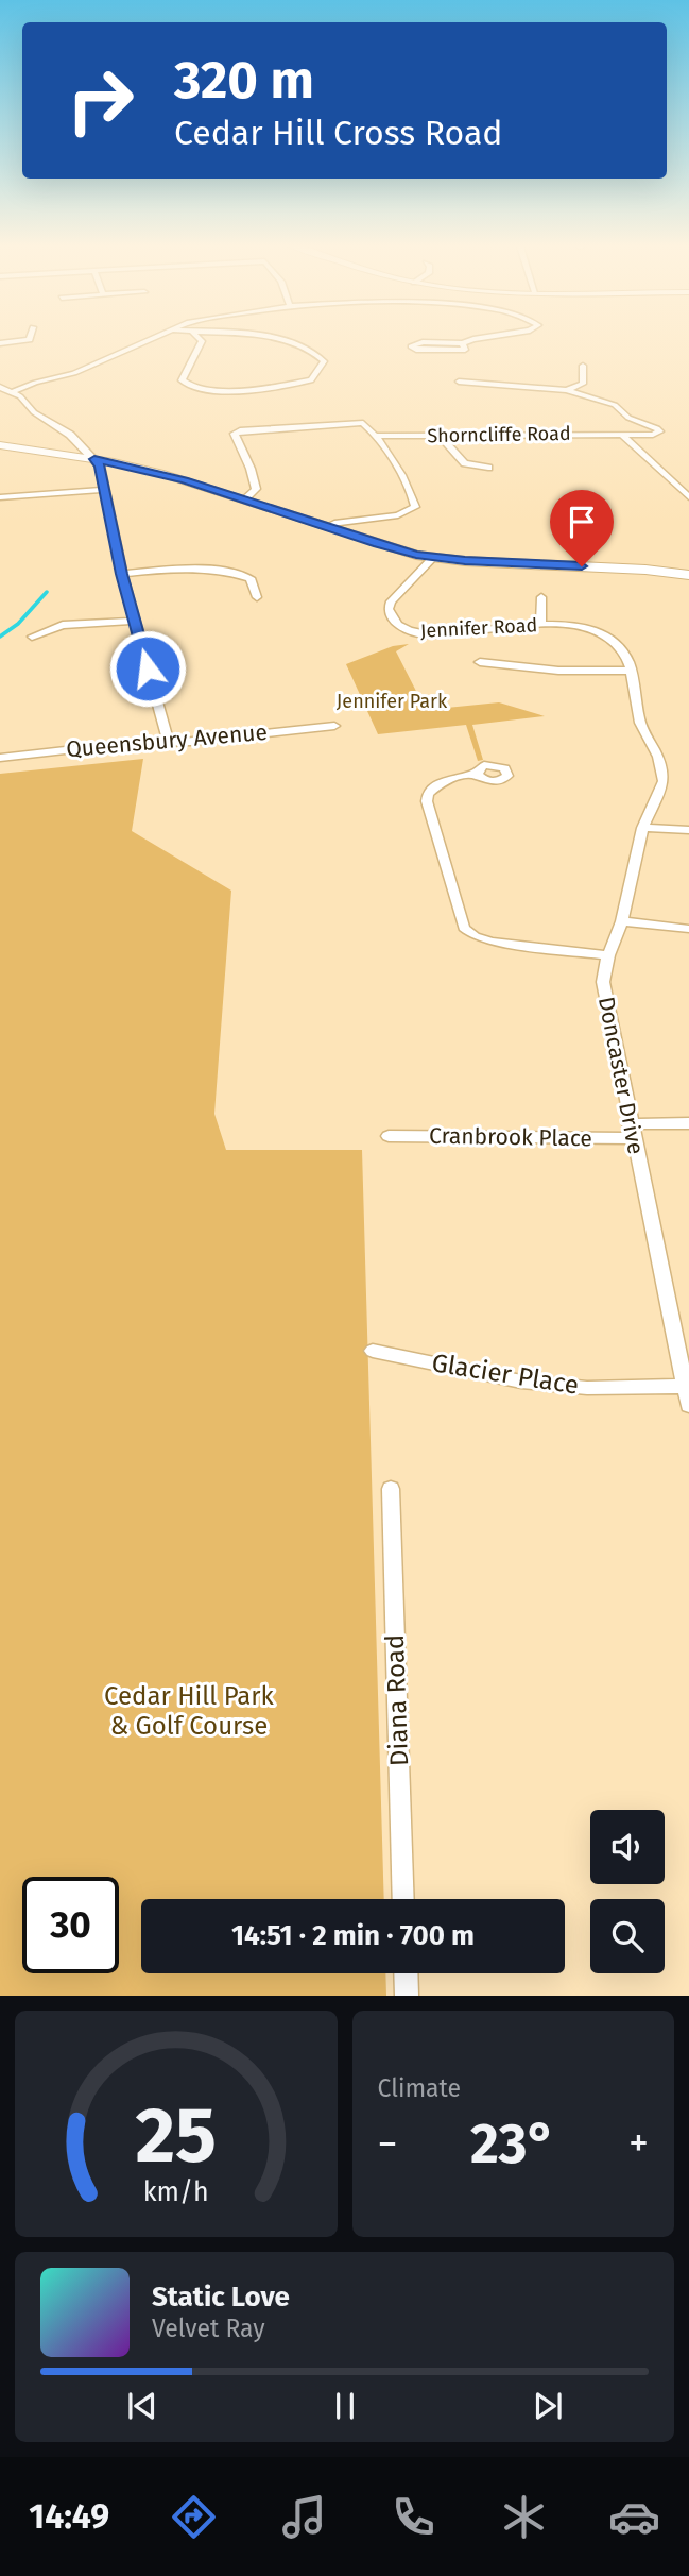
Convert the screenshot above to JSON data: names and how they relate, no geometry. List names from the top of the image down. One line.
{"streets":{"street":["Shorncliffe Road","Jennifer Road","Queensbury Avenue","Doncaster Drive","Cranbrook Place","Glacier Place","Diana Road"]},"crossings":[["Jennifer Road","Doncaster Drive"],["Doncaster Drive","Cranbrook Place"],["Doncaster Drive","Glacier Place"]],"parks":["Jennifer Park","Cedar Hill Park & Golf Course"],"page":{"turn":["320 m","Cedar Hill Cross Road"],"limit":"30","trip":"14:51 · 2 min · 700 m","tile":"Climate","heat":["−","23°","+"],"song":["Static Love","Velvet Ray"],"tabs":"14:49","gauge":["25","km/h"]}}
